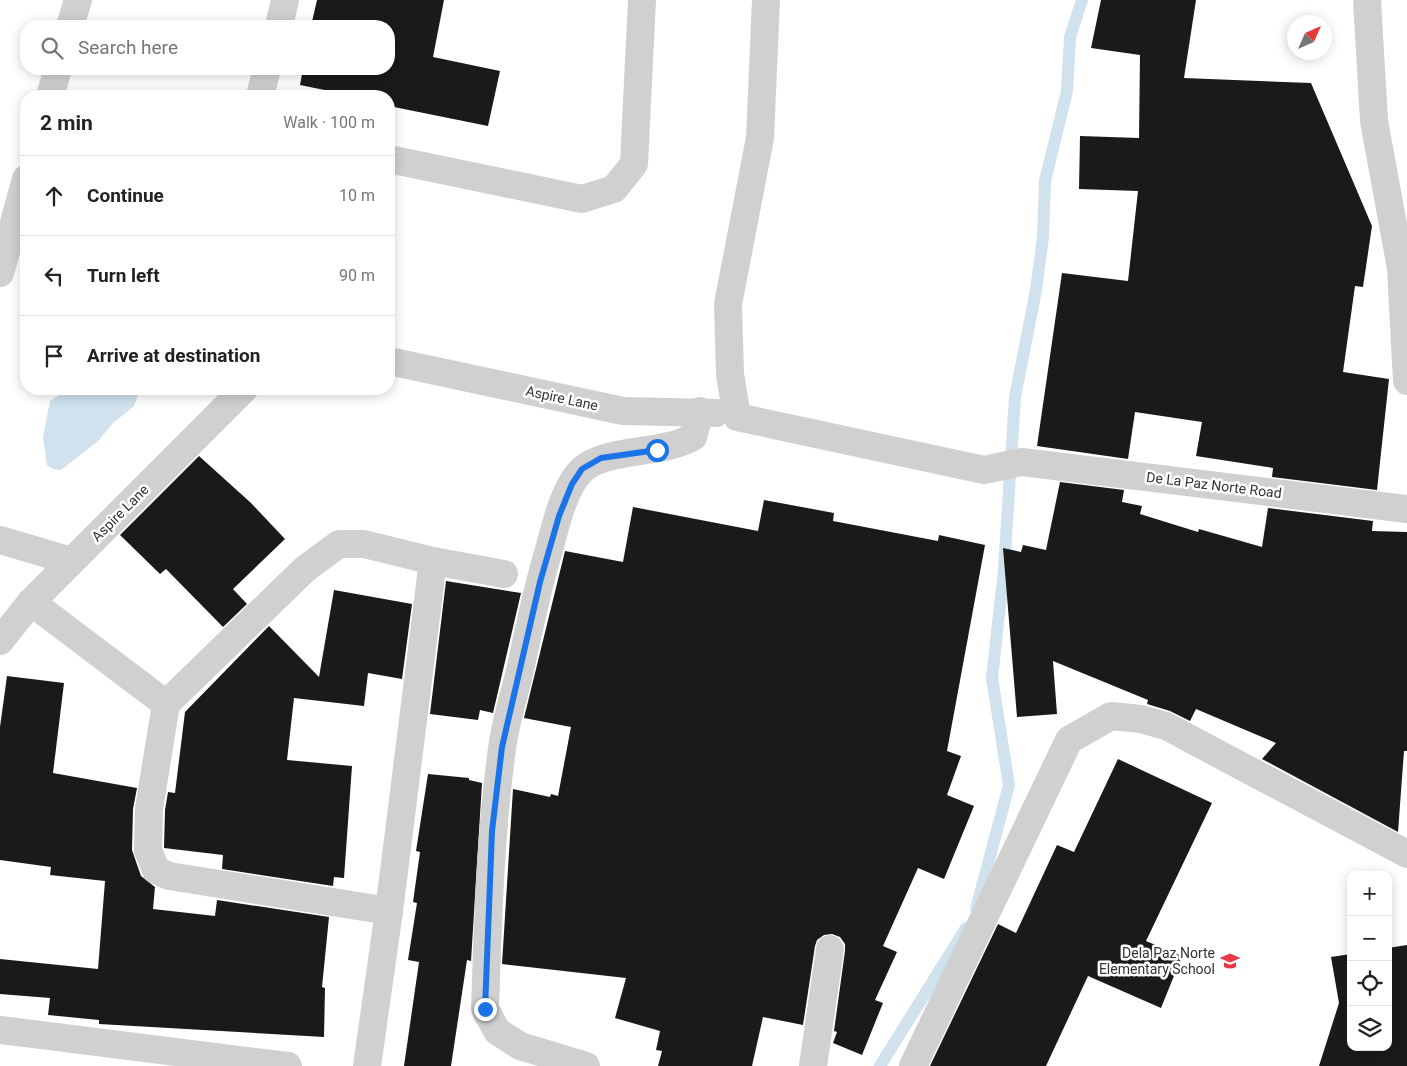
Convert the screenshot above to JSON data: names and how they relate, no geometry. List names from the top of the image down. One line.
{"streets":{"street":["Aspire Lane","De La Paz Norte Road"]},"crossings":[["Aspire Lane","De La Paz Norte Road"]],"places":{"school or university":["Dela Paz Norte Elementary School"]},"north":"top right","page":{"search":"Search here","heading":["2 min","Walk · 100 m"],"list":[["Continue","10 m"],["Turn left","90 m"],"Arrive at destination"],"map_buttons":["+","−"]}}
